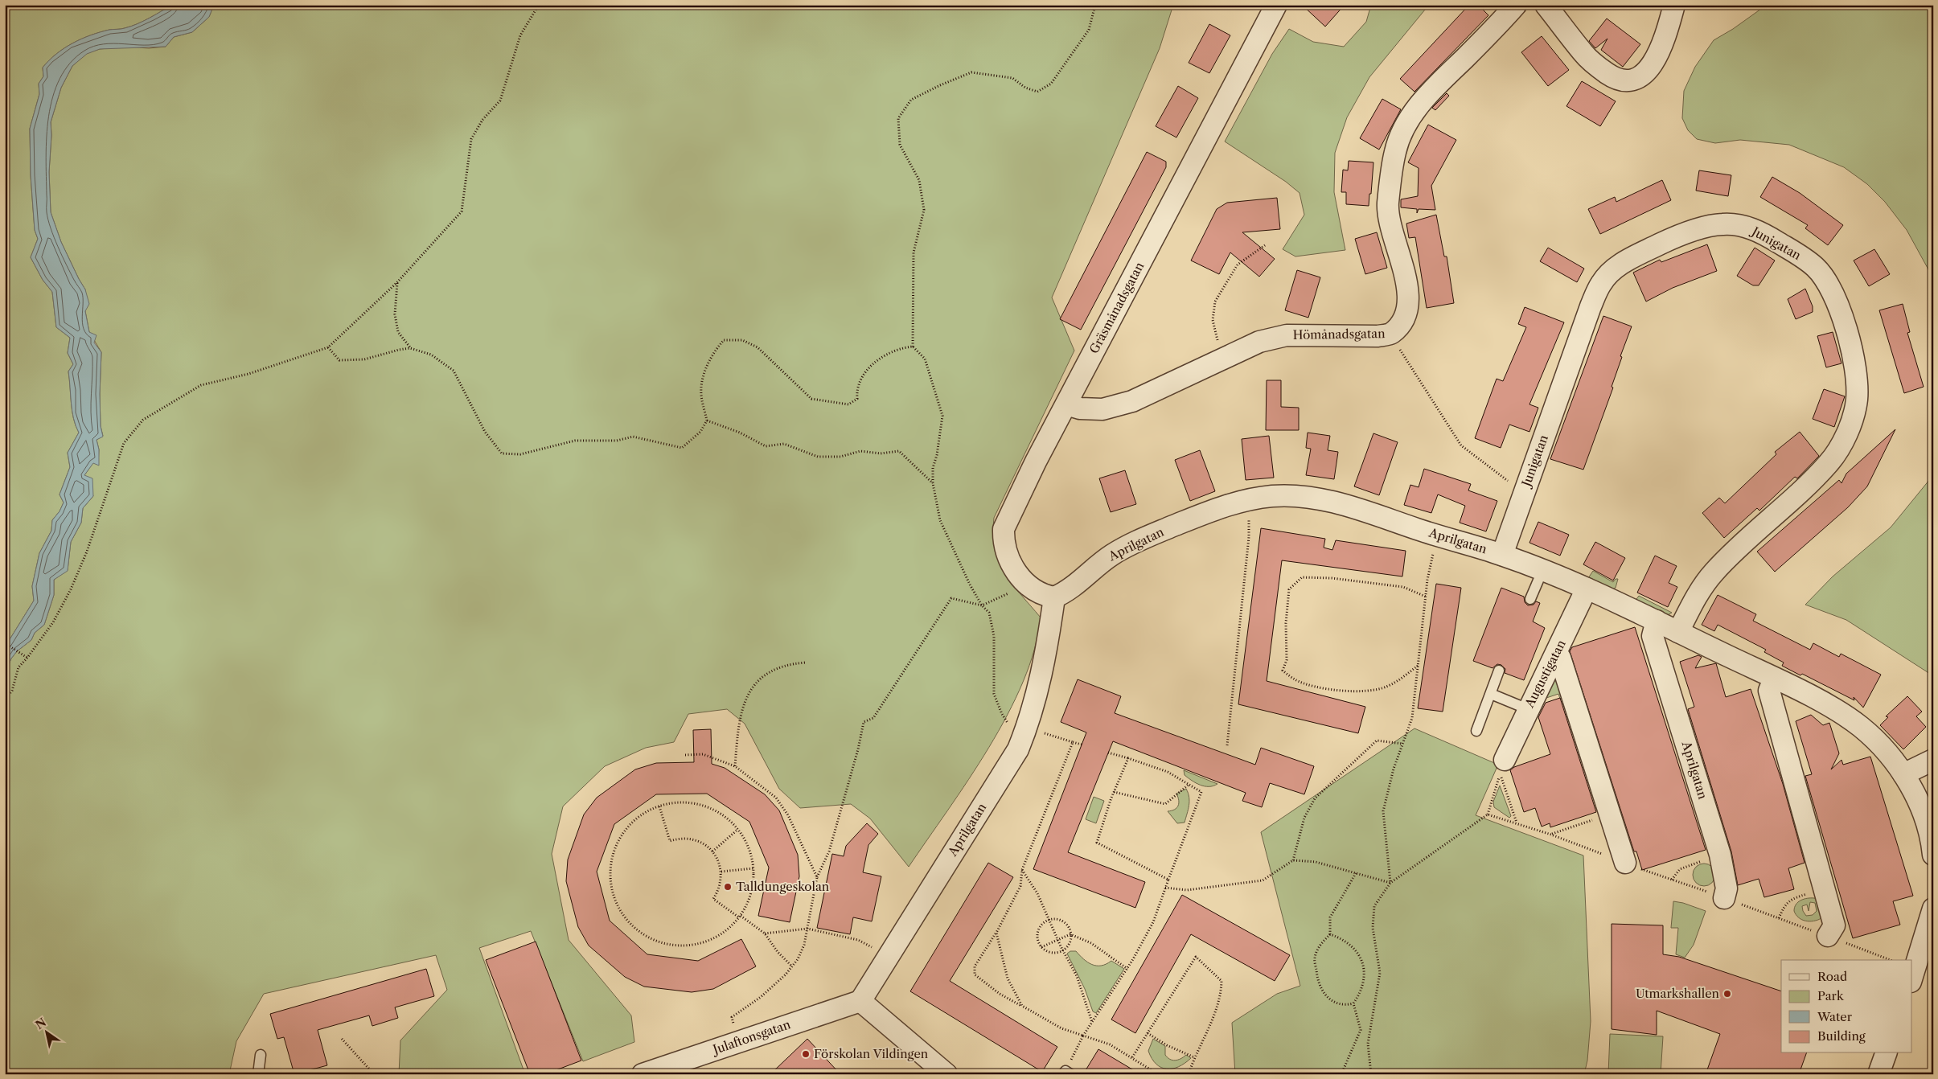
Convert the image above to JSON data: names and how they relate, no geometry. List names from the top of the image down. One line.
{"streets":{"street":["Junigatan","Gräsmånadsgatan","Hömånadsgatan","Aprilgatan","Augustigatan","Julaftonsgatan"]},"crossings":[["Junigatan","Aprilgatan"],["Gräsmånadsgatan","Hömånadsgatan"],["Gräsmånadsgatan","Aprilgatan"],["Aprilgatan","Augustigatan"],["Aprilgatan","Julaftonsgatan"]],"places":["Talldungeskolan","Utmarkshallen","Förskolan Vildingen"],"legend":["Road","Park","Water","Building"],"north":"top left"}
